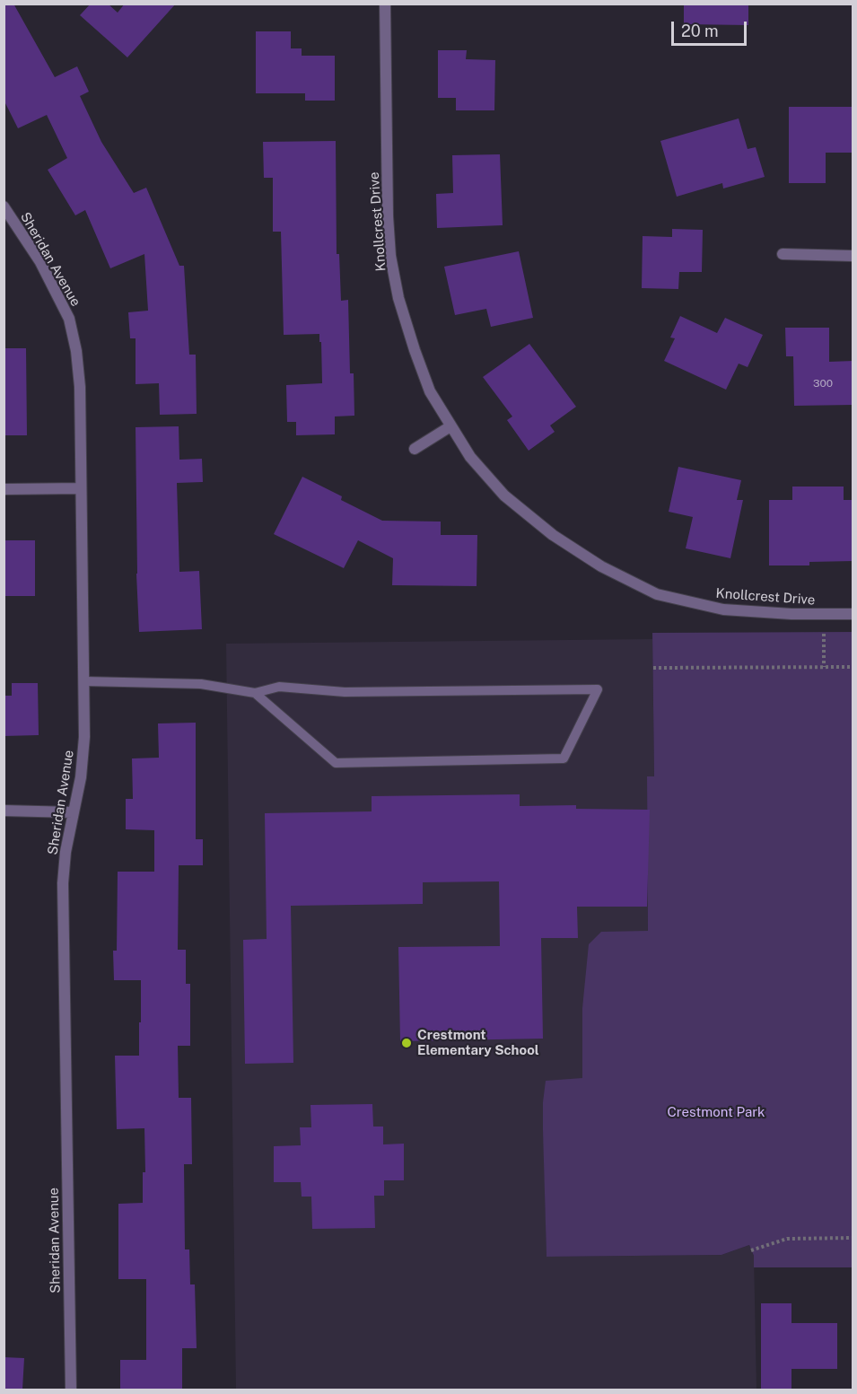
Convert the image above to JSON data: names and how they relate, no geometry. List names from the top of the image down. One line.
{"streets":{"street":["Knollcrest Drive","Sheridan Avenue"]},"parks":["Crestmont Park"],"places":["Crestmont Elementary School"],"house_numbers":["300"],"scale_bar":"20 m"}
